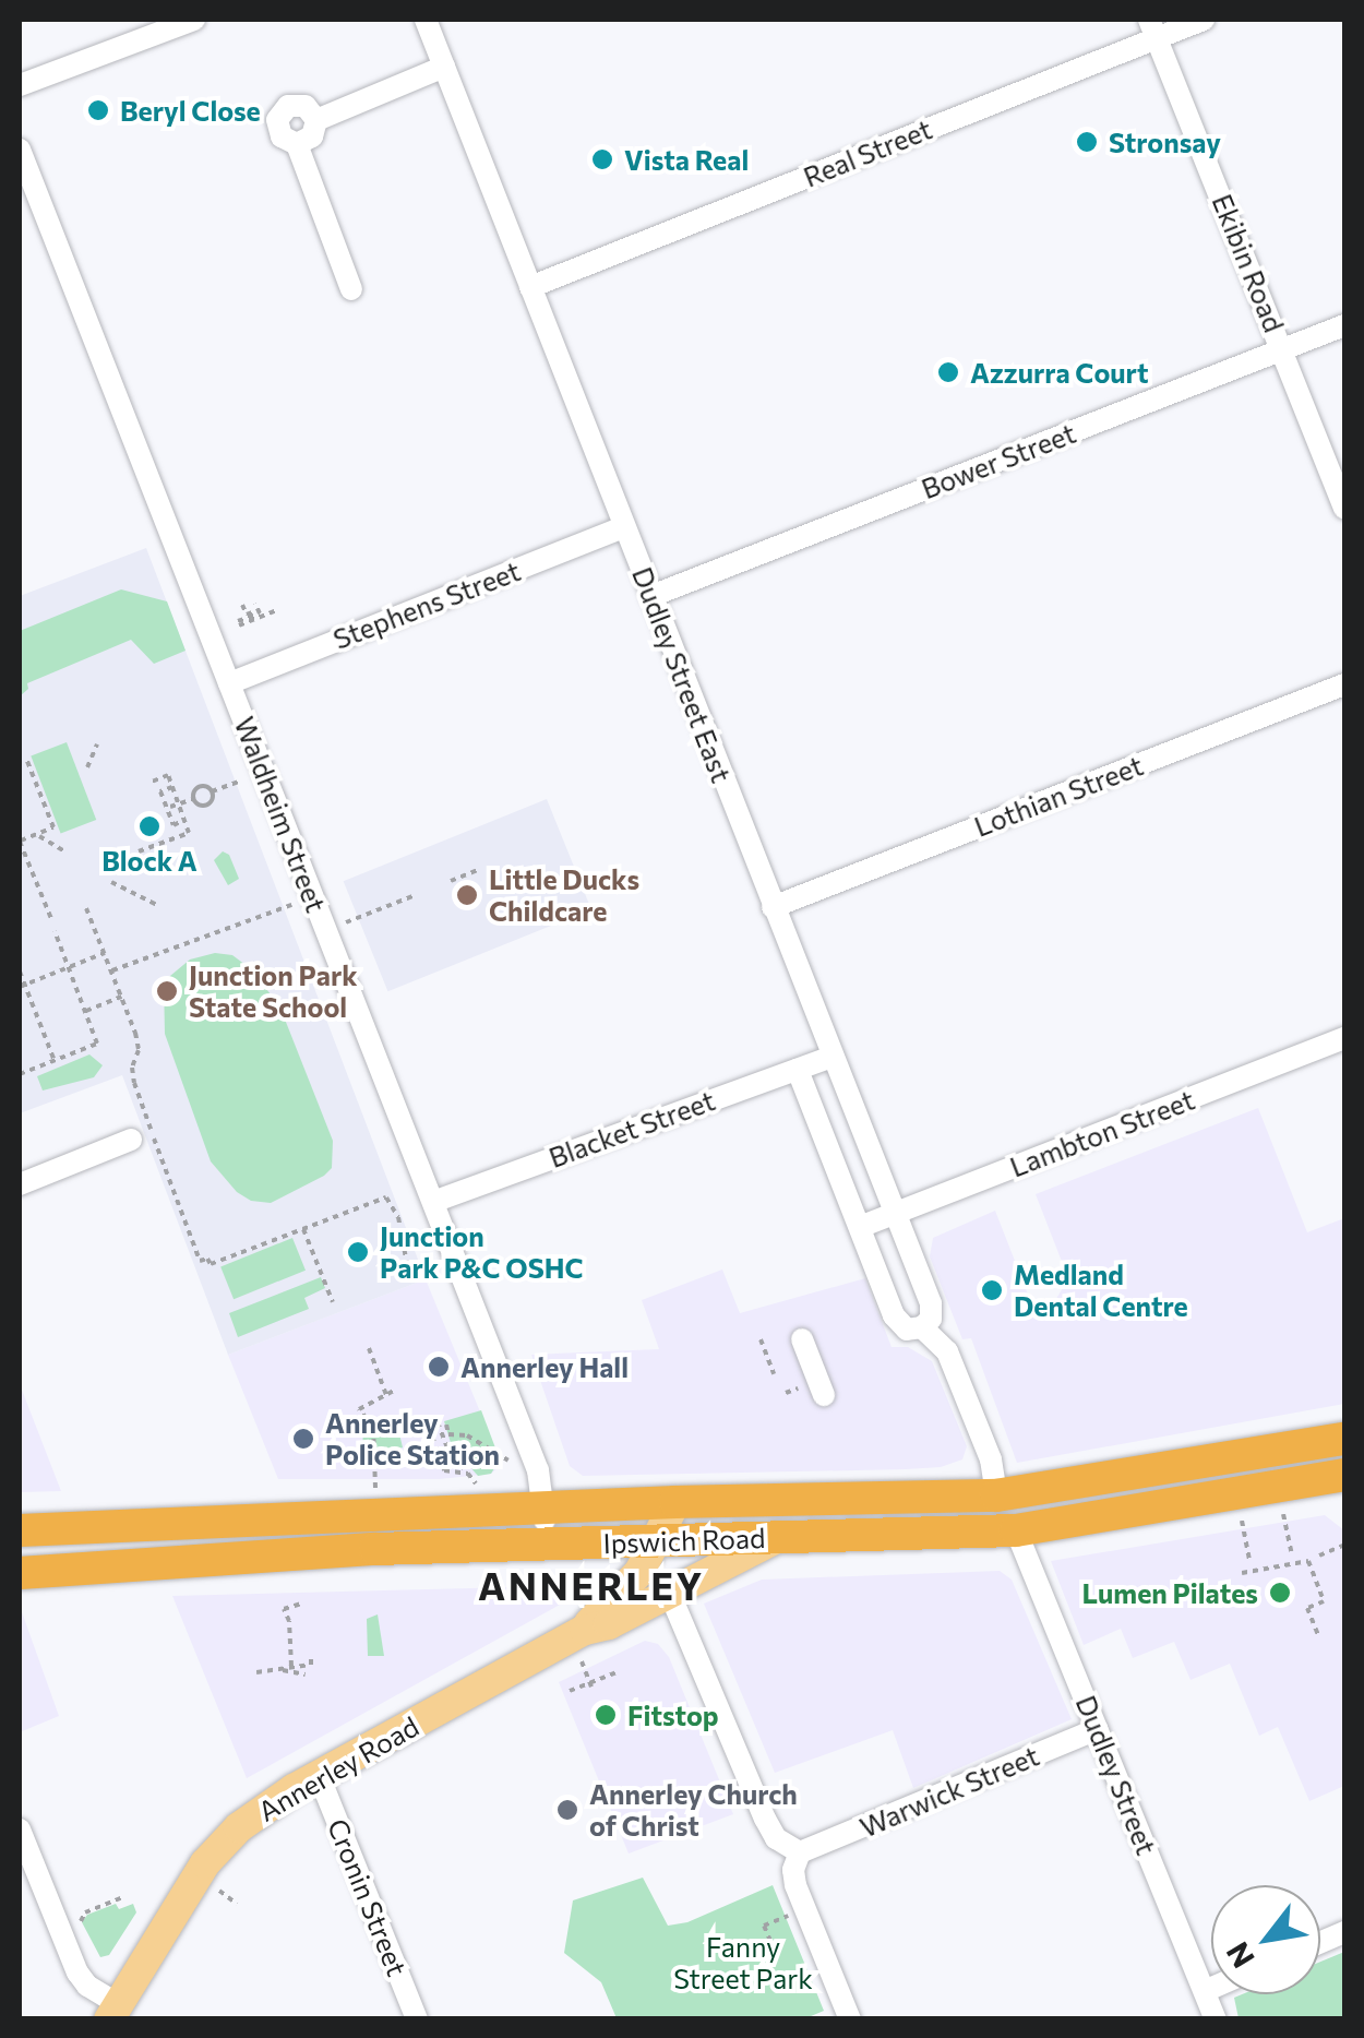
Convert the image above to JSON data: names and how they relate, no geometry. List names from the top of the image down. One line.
{"streets":{"highway":["Ipswich Road"],"main road":["Annerley Road"],"street":["Real Street","Ekibin Road","Bower Street","Stephens Street","Dudley Street East","Lothian Street","Waldheim Street","Blacket Street","Lambton Street","Dudley Street","Warwick Street","Cronin Street"]},"crossings":[["Real Street","Ekibin Road"],["Real Street","Dudley Street East"],["Ekibin Road","Bower Street"],["Bower Street","Dudley Street East"],["Stephens Street","Dudley Street East"],["Stephens Street","Waldheim Street"],["Dudley Street East","Lothian Street"],["Dudley Street East","Blacket Street"],["Dudley Street East","Lambton Street"],["Waldheim Street","Blacket Street"],["Waldheim Street","Ipswich Road"],["Ipswich Road","Annerley Road"],["Ipswich Road","Dudley Street"],["Annerley Road","Cronin Street"],["Dudley Street","Warwick Street"]],"districts":["ANNERLEY"],"parks":["Fanny Street Park"],"places":["Beryl Close","Stronsay","Vista Real","Azzurra Court","Block A","Little Ducks Childcare","Junction Park State School","Junction Park P&C OSHC","Medland Dental Centre","Annerley Hall","Annerley Police Station","Lumen Pilates","Fitstop","Annerley Church of Christ"],"north":"bottom left"}
